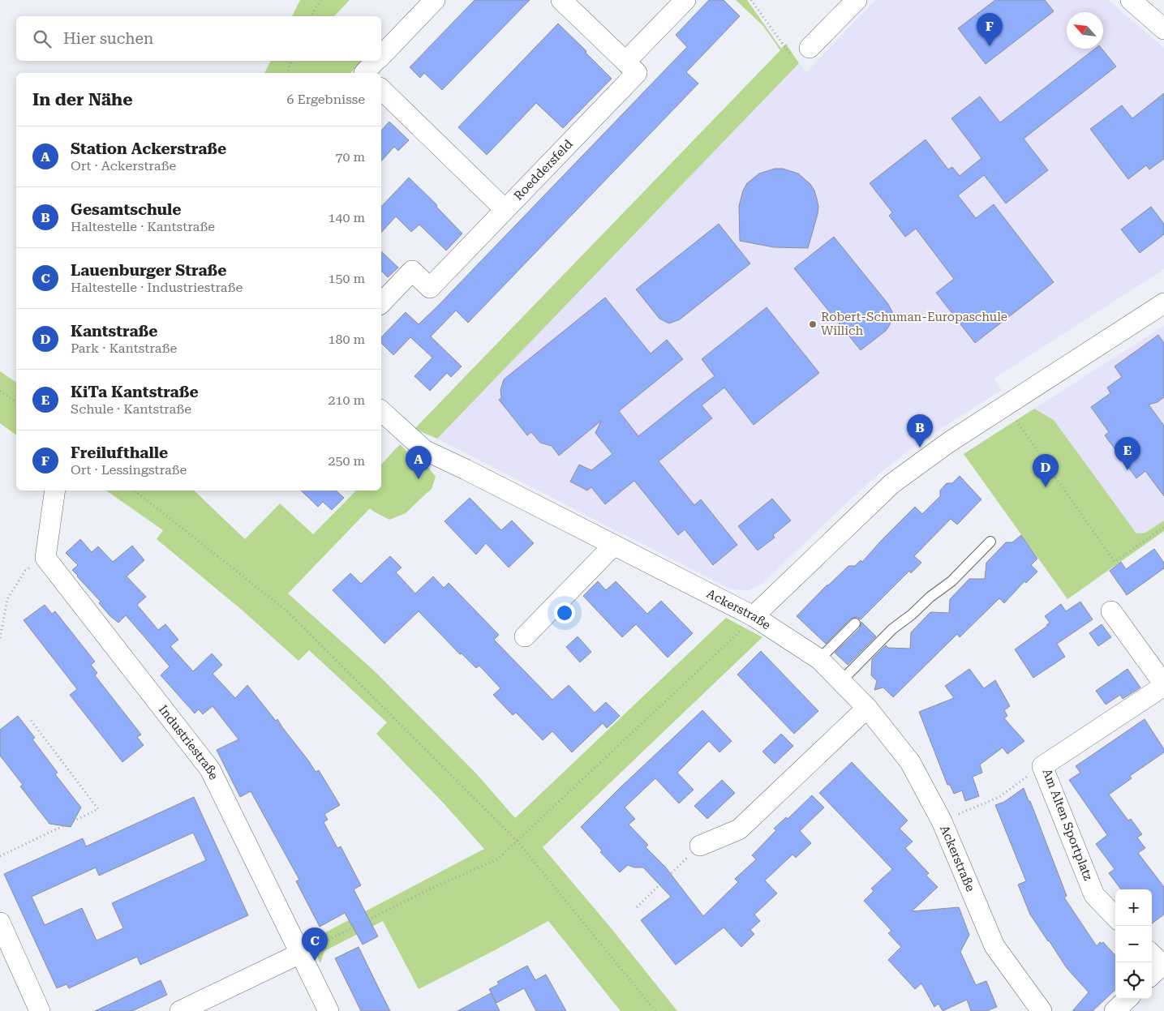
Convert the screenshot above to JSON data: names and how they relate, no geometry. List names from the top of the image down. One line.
{"streets":{"street":["Roeddersfeld","Ackerstraße","Industriestraße","Am Alten Sportplatz"]},"places":["Robert-Schuman-Europaschule Willich"],"north":"top left","page":{"pins":["F","B","E","A","D","C"],"search":"Hier suchen","heading":["In der Nähe","6 Ergebnisse"],"list":[{"mark":"A","name":"Station Ackerstraße","note":"Ort · Ackerstraße","value":"70 m"},{"mark":"B","name":"Gesamtschule","note":"Haltestelle · Kantstraße","value":"140 m"},{"mark":"C","name":"Lauenburger Straße","note":"Haltestelle · Industriestraße","value":"150 m"},{"mark":"D","name":"Kantstraße","note":"Park · Kantstraße","value":"180 m"},{"mark":"E","name":"KiTa Kantstraße","note":"Schule · Kantstraße","value":"210 m"},{"mark":"F","name":"Freilufthalle","note":"Ort · Lessingstraße","value":"250 m"}],"map_buttons":["+","−"]}}
